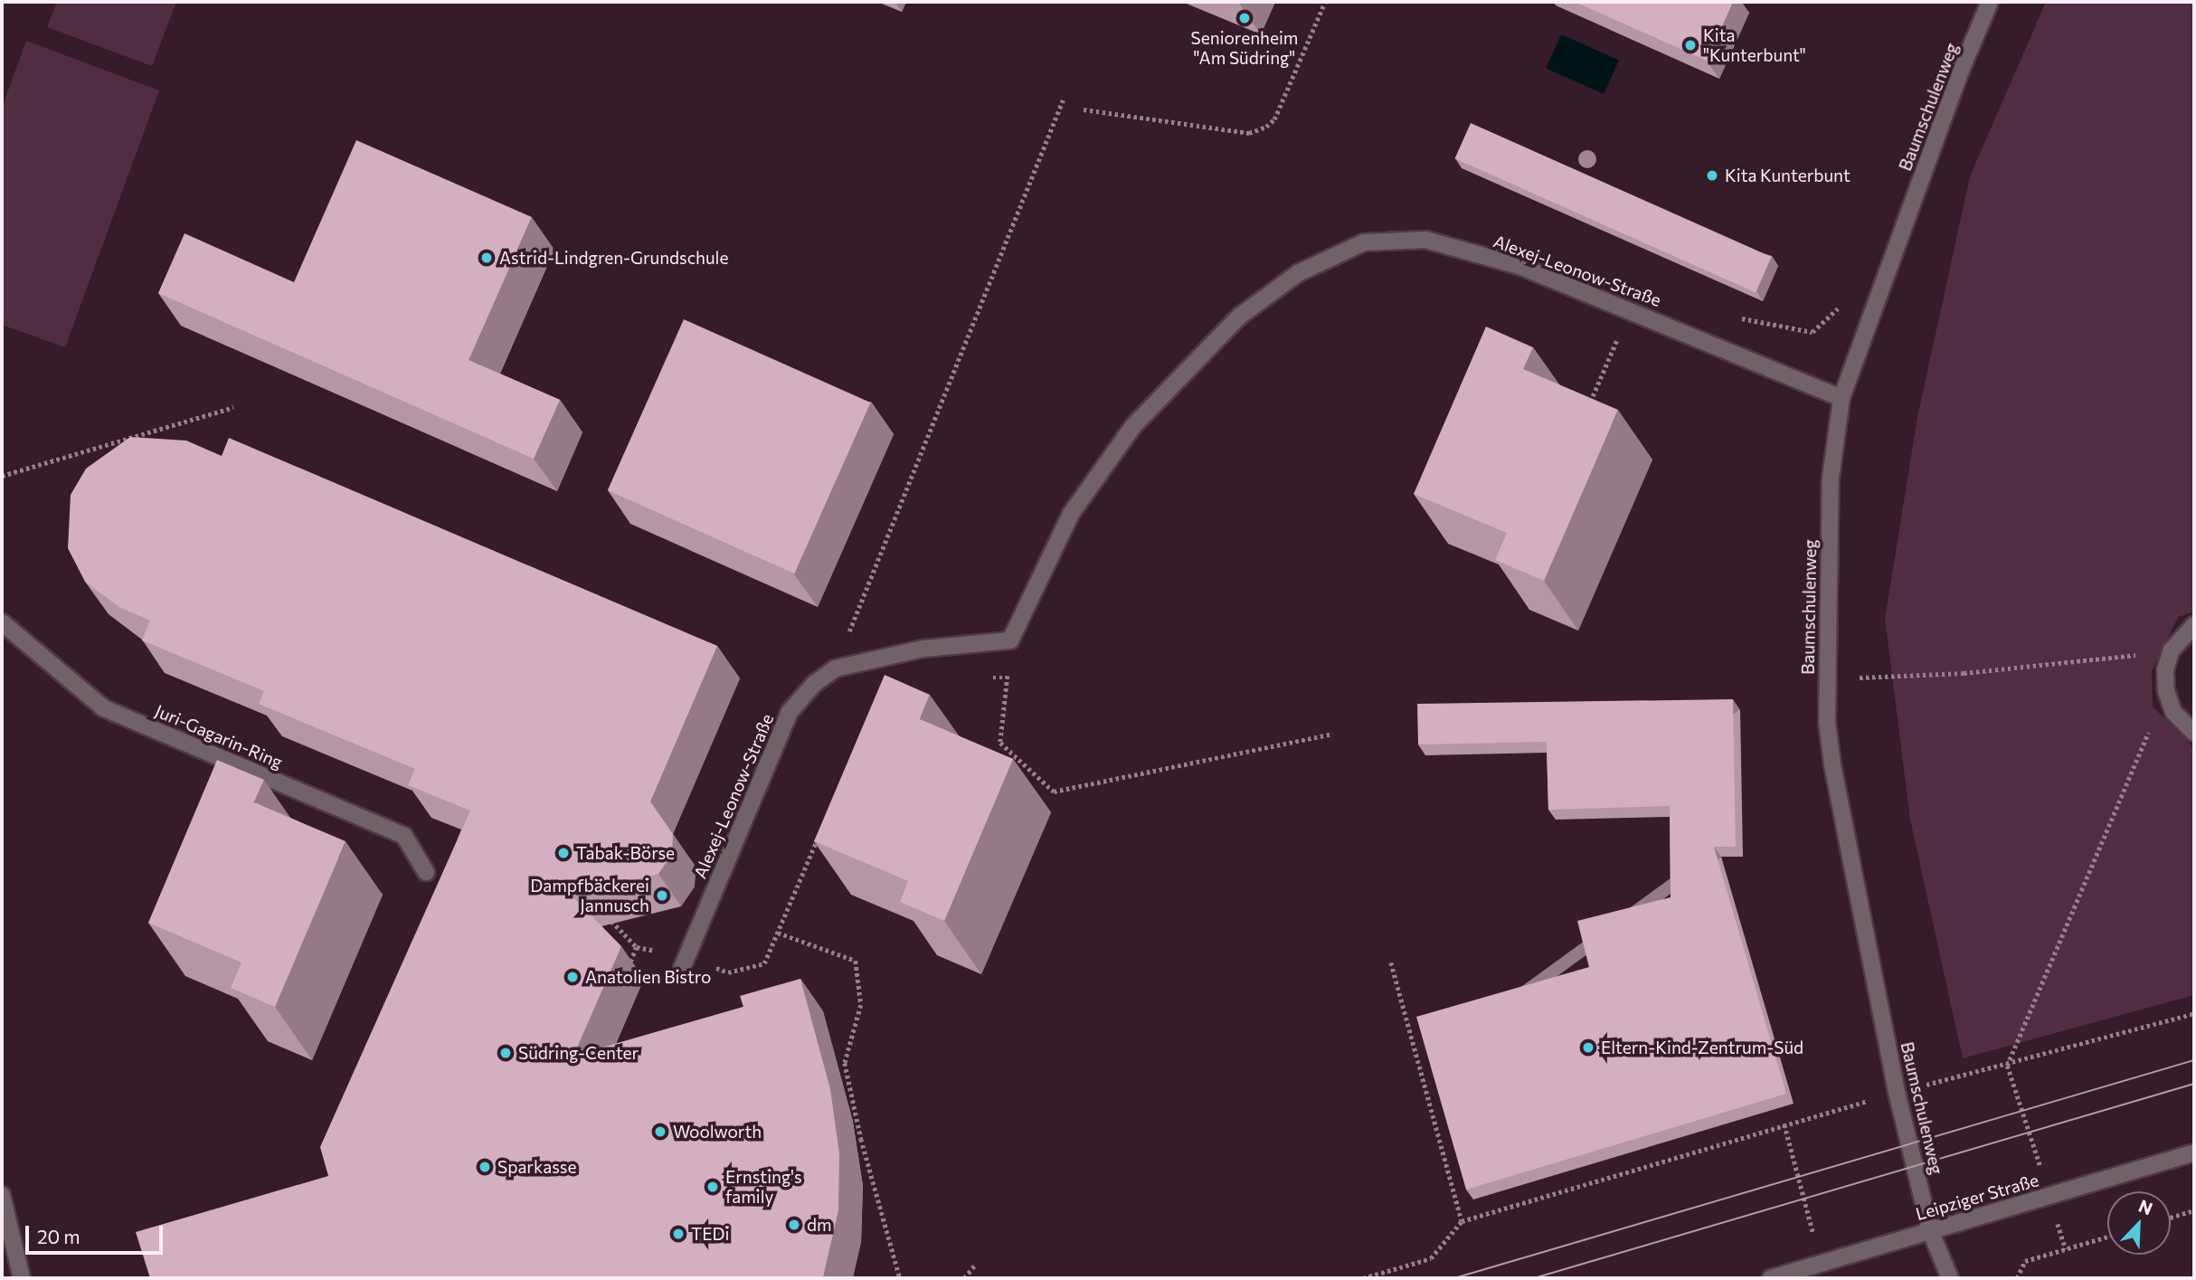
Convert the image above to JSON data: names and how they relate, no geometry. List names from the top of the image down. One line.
{"streets":{"street":["Baumschulenweg","Alexej-Leonow-Straße","Juri-Gagarin-Ring","Leipziger Straße"]},"crossings":[["Baumschulenweg","Alexej-Leonow-Straße"],["Baumschulenweg","Leipziger Straße"]],"places":["Seniorenheim \"Am Südring\"","Kita \"Kunterbunt\"","Kita Kunterbunt","Astrid-Lindgren-Grundschule","Tabak-Börse","Dampfbäckerei Jannusch","Anatolien Bistro","Eltern-Kind-Zentrum-Süd","Südring-Center","Woolworth","Sparkasse","Ernsting's family","dm","TEDi"],"scale_bar":"20 m","north":"top right"}
